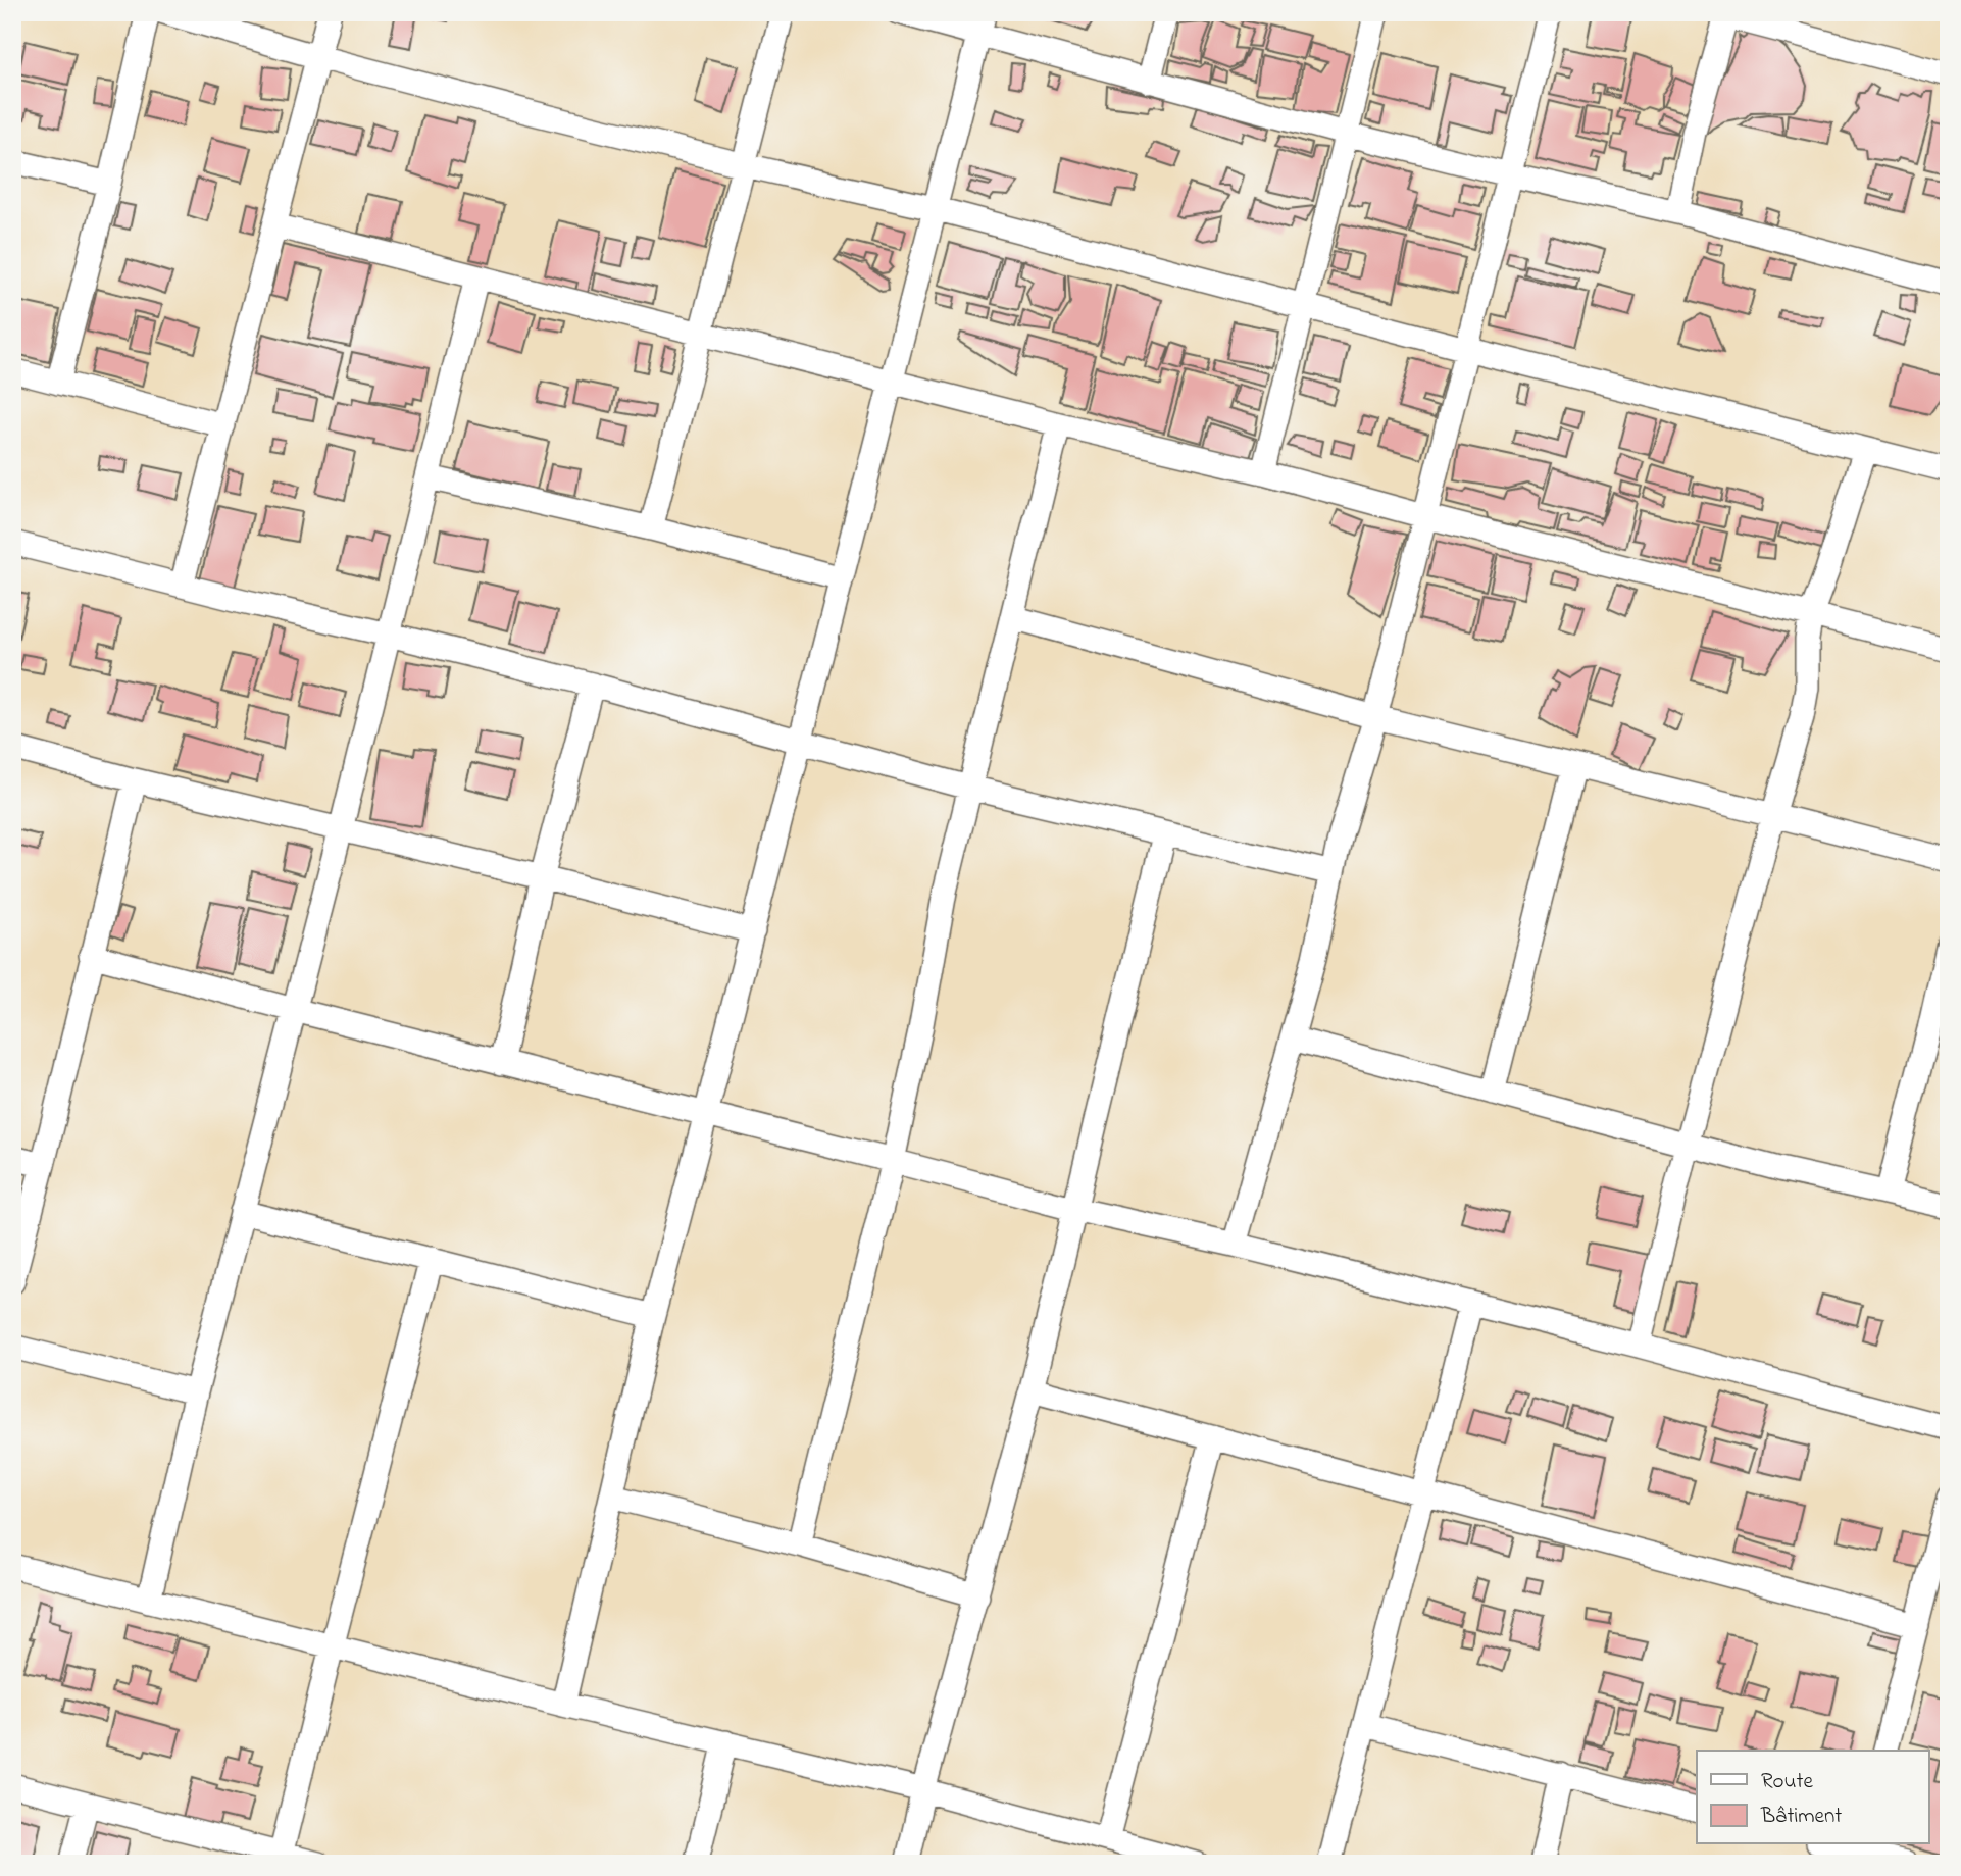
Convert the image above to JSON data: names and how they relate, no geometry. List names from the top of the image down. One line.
{"legend":["Route","Bâtiment"]}
